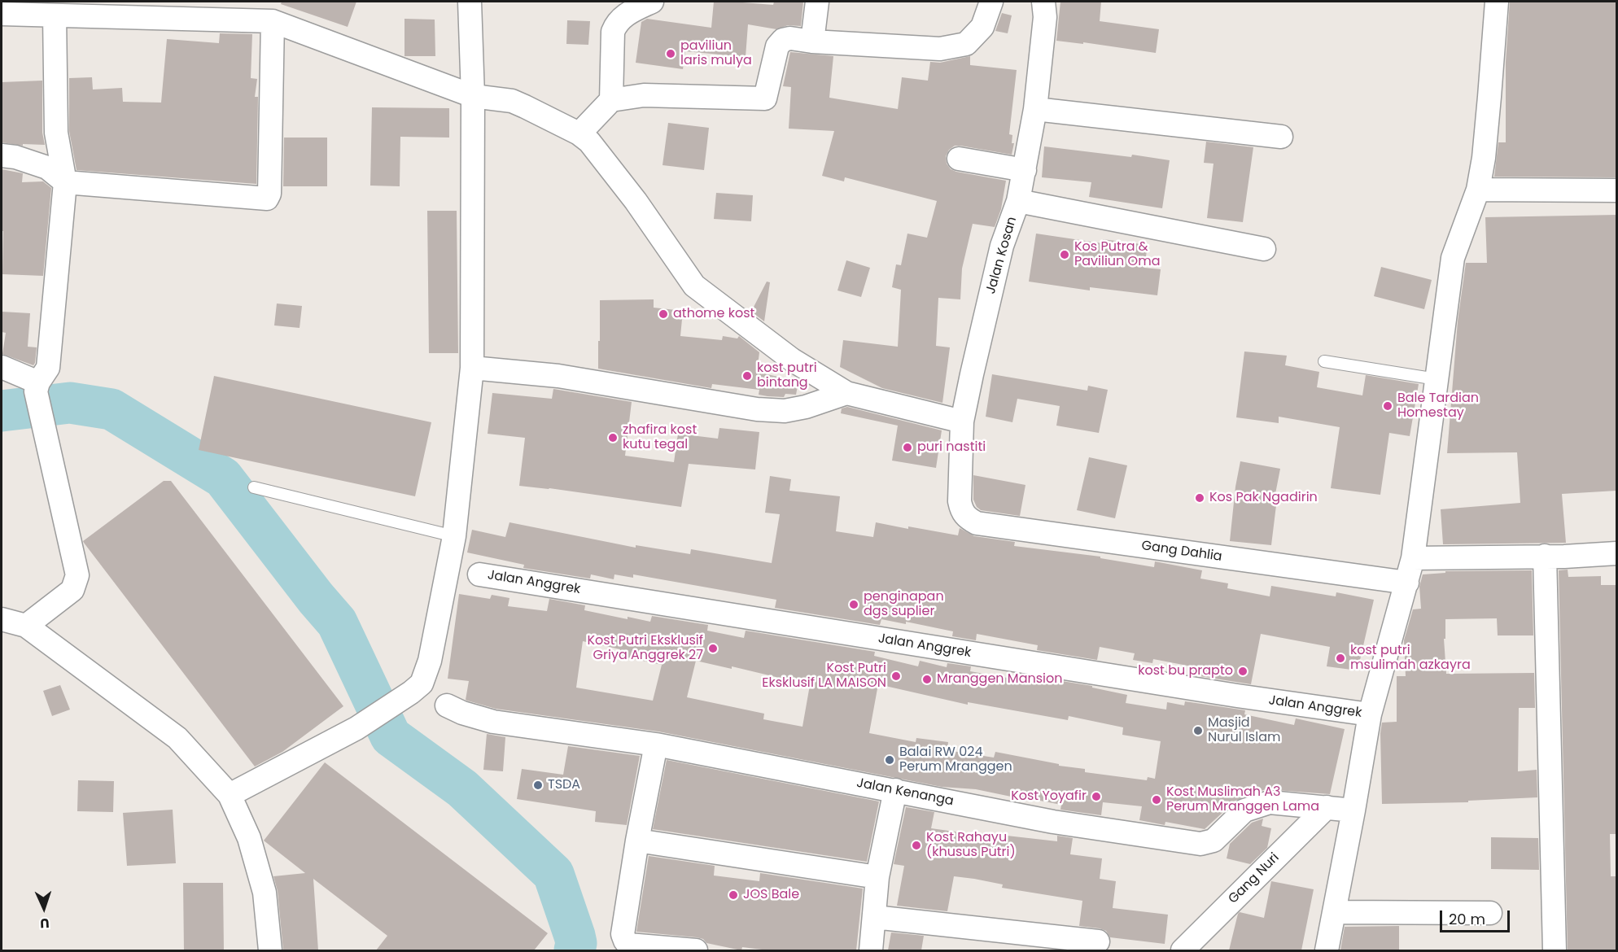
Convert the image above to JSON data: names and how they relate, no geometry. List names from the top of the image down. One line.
{"streets":{"street":["Jalan Kosan","Gang Dahlia","Jalan Anggrek","Jalan Kenanga","Gang Nuri"]},"crossings":[["Jalan Kosan","Gang Dahlia"],["Jalan Kenanga","Gang Nuri"]],"places":["paviliun laris mulya","Kos Putra & Paviliun Oma","athome kost","kost putri bintang","Bale Tardian Homestay","zhafira kost kutu tegal","puri nastiti","Kos Pak Ngadirin","penginapan dgs suplier","Kost Putri Eksklusif Griya Anggrek 27","kost putri msulimah azkayra","kost bu prapto","Kost Putri Eksklusif LA MAISON","Mranggen Mansion","Masjid Nurul Islam","Balai RW 024 Perum Mranggen","TSDA","Kost Yoyafir","Kost Muslimah A3 Perum Mranggen Lama","Kost Rahayu (khusus Putri)","JOS Bale"],"scale_bar":"20 m","north":"bottom"}
